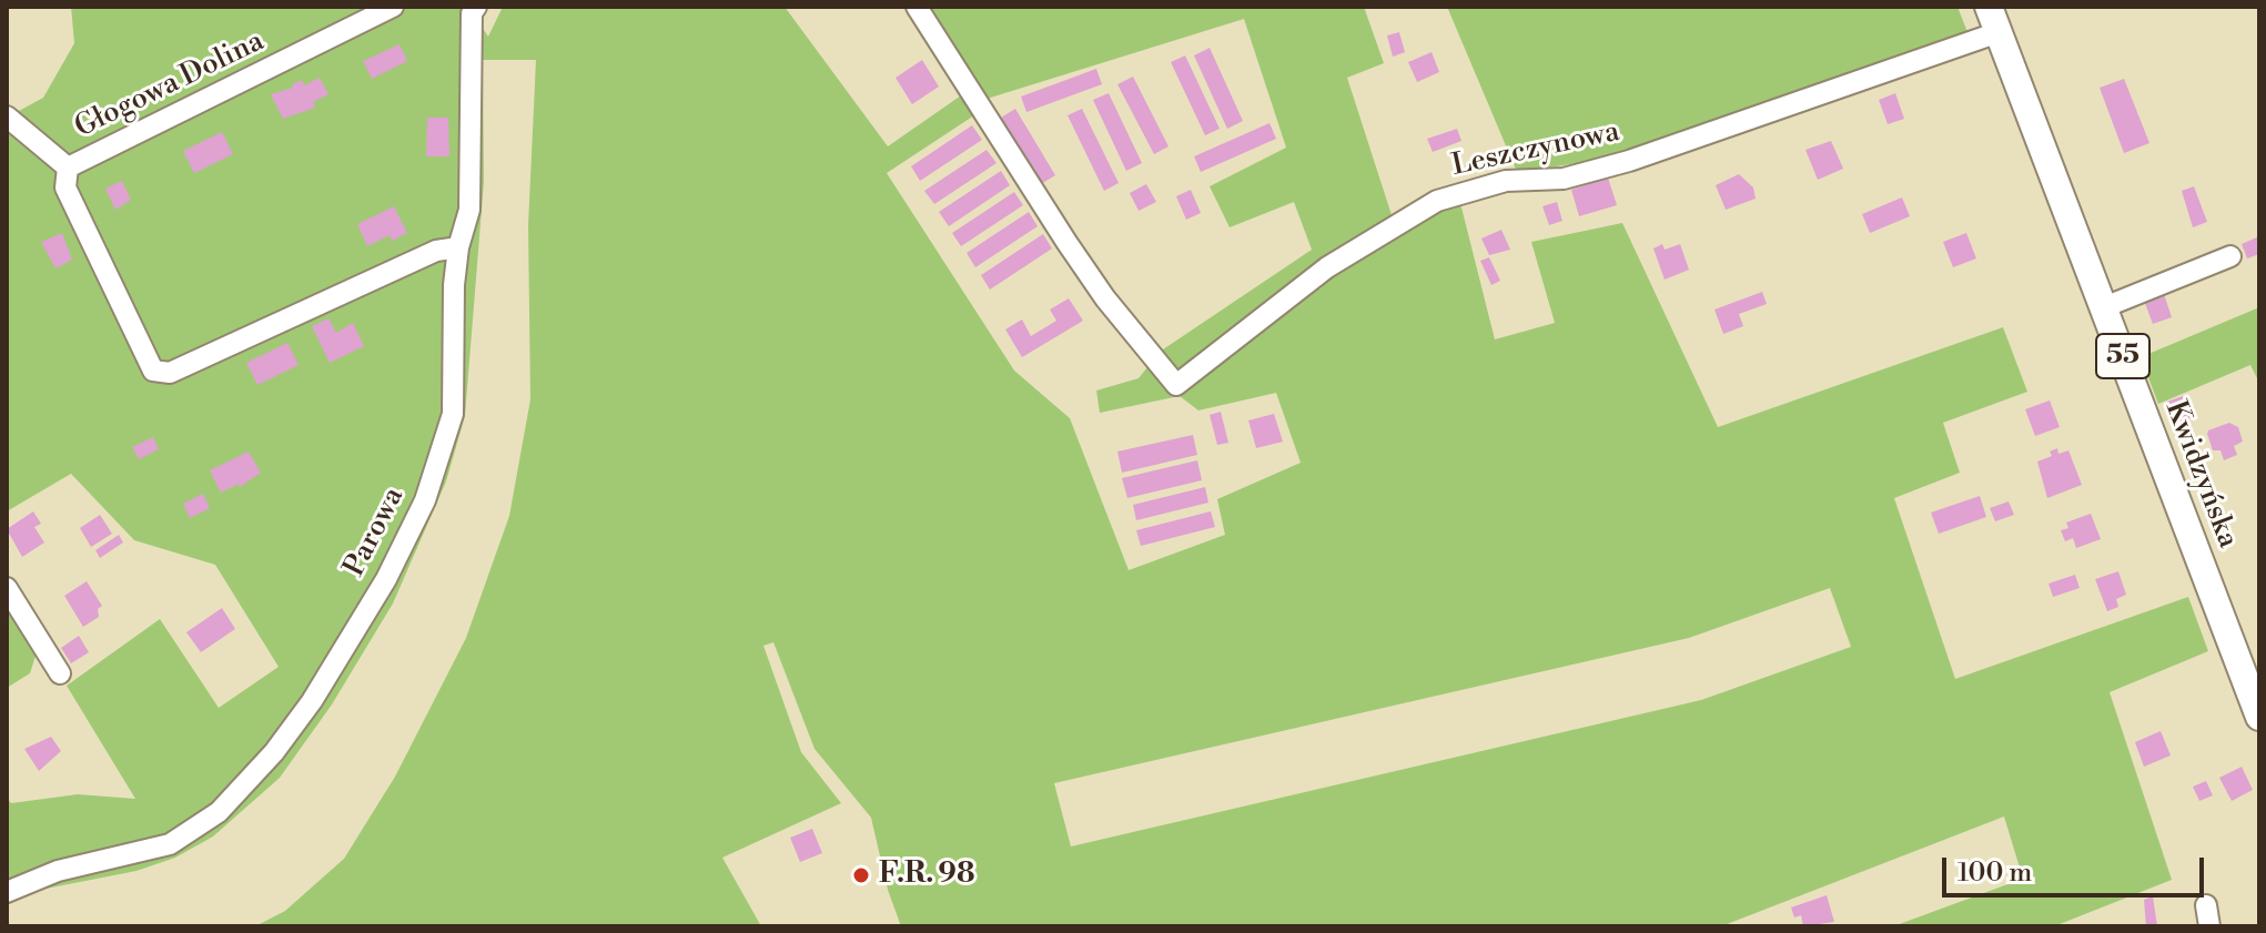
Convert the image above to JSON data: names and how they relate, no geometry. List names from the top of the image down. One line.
{"streets":{"main road":["55","Kwidzyńska"],"street":["Głogowa Dolina","Leszczynowa","Parowa"]},"crossings":[["Głogowa Dolina","Parowa"],["Leszczynowa","Kwidzyńska"]],"places":["F.R. 98"],"scale_bar":"100 m"}
